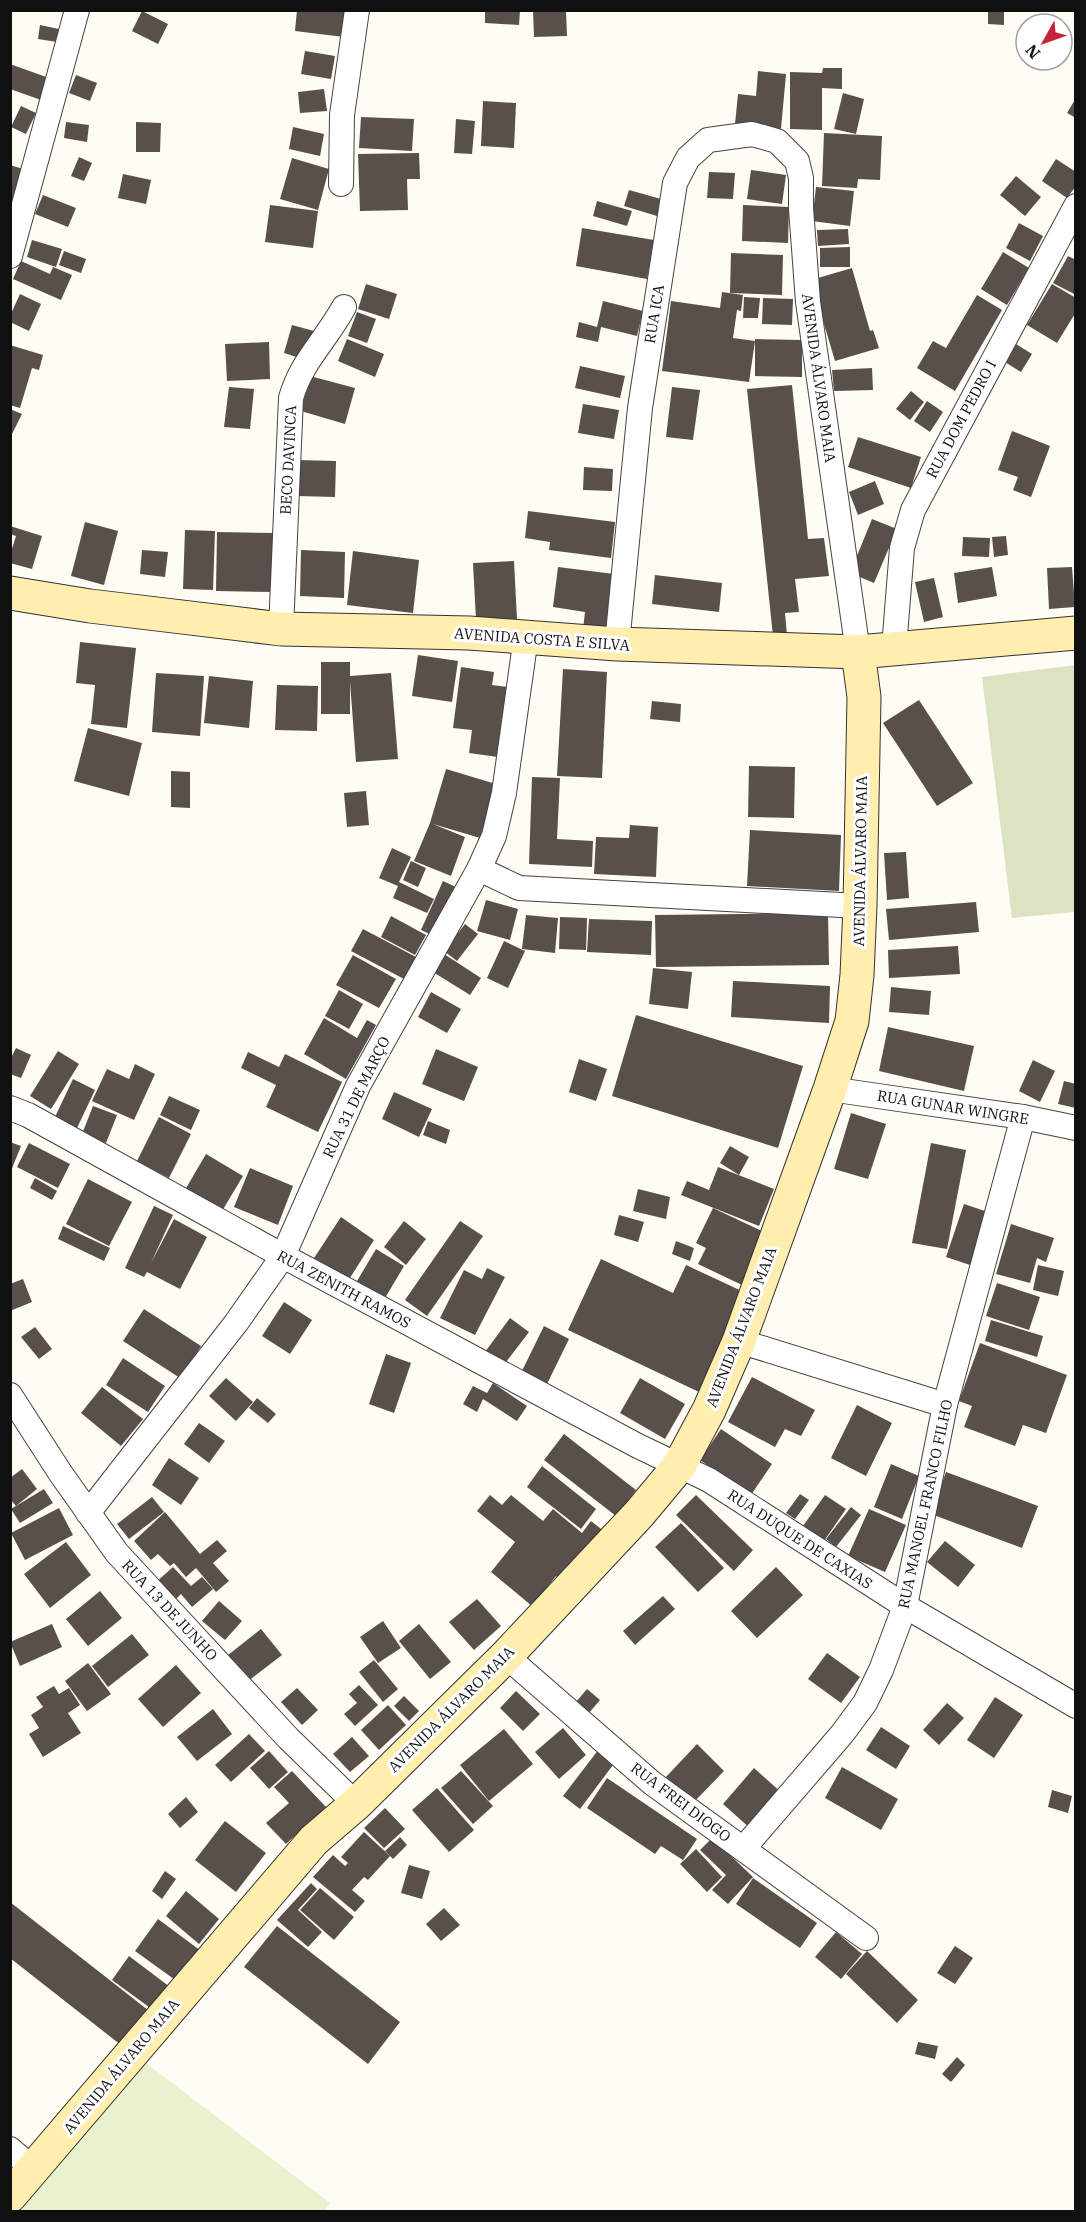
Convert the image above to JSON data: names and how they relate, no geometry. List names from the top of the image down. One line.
{"streets":{"street":["RUA ICA","AVENIDA ÁLVARO MAIA","RUA DOM PEDRO I","BECO DAVINCA","AVENIDA COSTA E SILVA","RUA 31 DE MARÇO","RUA GUNAR WINGRE","RUA ZENITH RAMOS","RUA MANOEL FRANCO FILHO","RUA DUQUE DE CAXIAS","RUA 13 DE JUNHO","RUA FREI DIOGO"]},"crossings":[["RUA ICA","AVENIDA ÁLVARO MAIA"],["RUA ICA","AVENIDA COSTA E SILVA"],["AVENIDA ÁLVARO MAIA","AVENIDA COSTA E SILVA"],["AVENIDA ÁLVARO MAIA","RUA GUNAR WINGRE"],["AVENIDA ÁLVARO MAIA","RUA ZENITH RAMOS"],["AVENIDA ÁLVARO MAIA","RUA DUQUE DE CAXIAS"],["AVENIDA ÁLVARO MAIA","RUA 13 DE JUNHO"],["AVENIDA ÁLVARO MAIA","RUA FREI DIOGO"],["RUA DOM PEDRO I","AVENIDA COSTA E SILVA"],["BECO DAVINCA","AVENIDA COSTA E SILVA"],["AVENIDA COSTA E SILVA","RUA 31 DE MARÇO"],["RUA 31 DE MARÇO","RUA ZENITH RAMOS"],["RUA 31 DE MARÇO","RUA 13 DE JUNHO"],["RUA GUNAR WINGRE","RUA MANOEL FRANCO FILHO"],["RUA ZENITH RAMOS","RUA DUQUE DE CAXIAS"],["RUA MANOEL FRANCO FILHO","RUA DUQUE DE CAXIAS"],["RUA MANOEL FRANCO FILHO","RUA FREI DIOGO"]],"north":"bottom left"}
